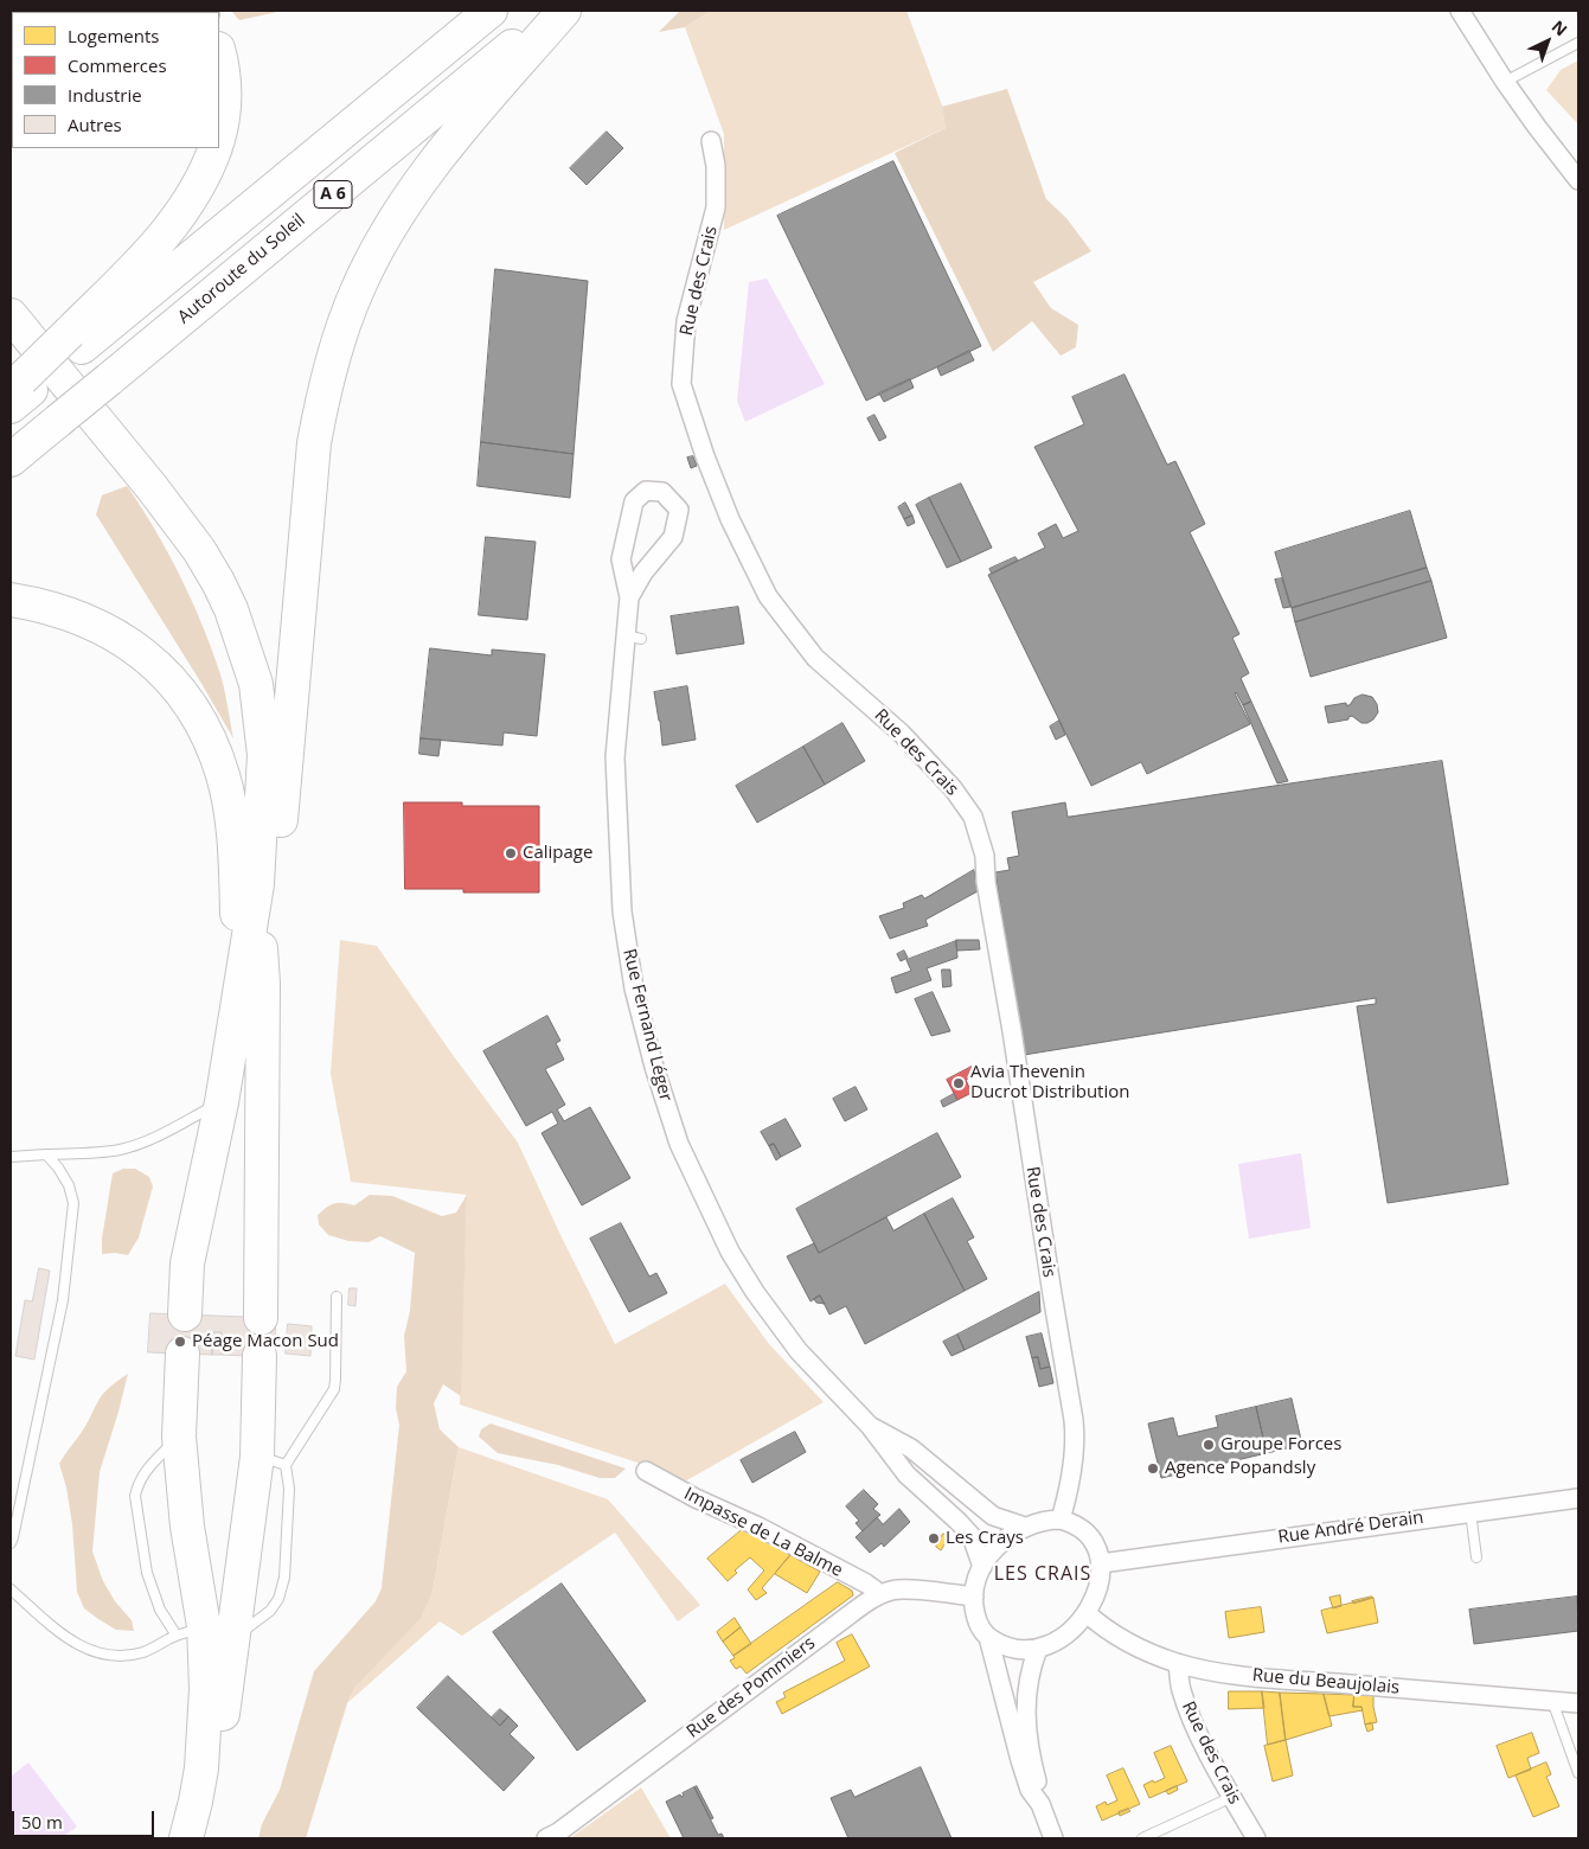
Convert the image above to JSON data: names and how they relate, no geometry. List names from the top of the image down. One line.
{"streets":{"highway":["A 6","Autoroute du Soleil"],"street":["Rue des Crais","Rue Fernand Léger","Rue André Derain","Impasse de La Balme","Rue du Beaujolais","Rue des Pommiers"]},"crossings":[["Rue des Crais","Rue Fernand Léger"],["Rue des Crais","Rue André Derain"],["Rue des Crais","Rue du Beaujolais"],["Rue des Crais","Rue des Pommiers"],["Rue Fernand Léger","Rue André Derain"],["Rue Fernand Léger","Rue du Beaujolais"],["Rue Fernand Léger","Rue des Pommiers"],["Rue André Derain","Rue du Beaujolais"],["Rue André Derain","Rue des Pommiers"],["Impasse de La Balme","Rue des Pommiers"],["Rue du Beaujolais","Rue des Pommiers"]],"districts":["LES CRAIS"],"places":["Calipage","Avia Thevenin Ducrot Distribution","Péage Macon Sud","Groupe Forces","Agence Popandsly","Les Crays"],"legend":["Logements","Commerces","Industrie","Autres"],"scale_bar":"50 m","north":"top right"}
